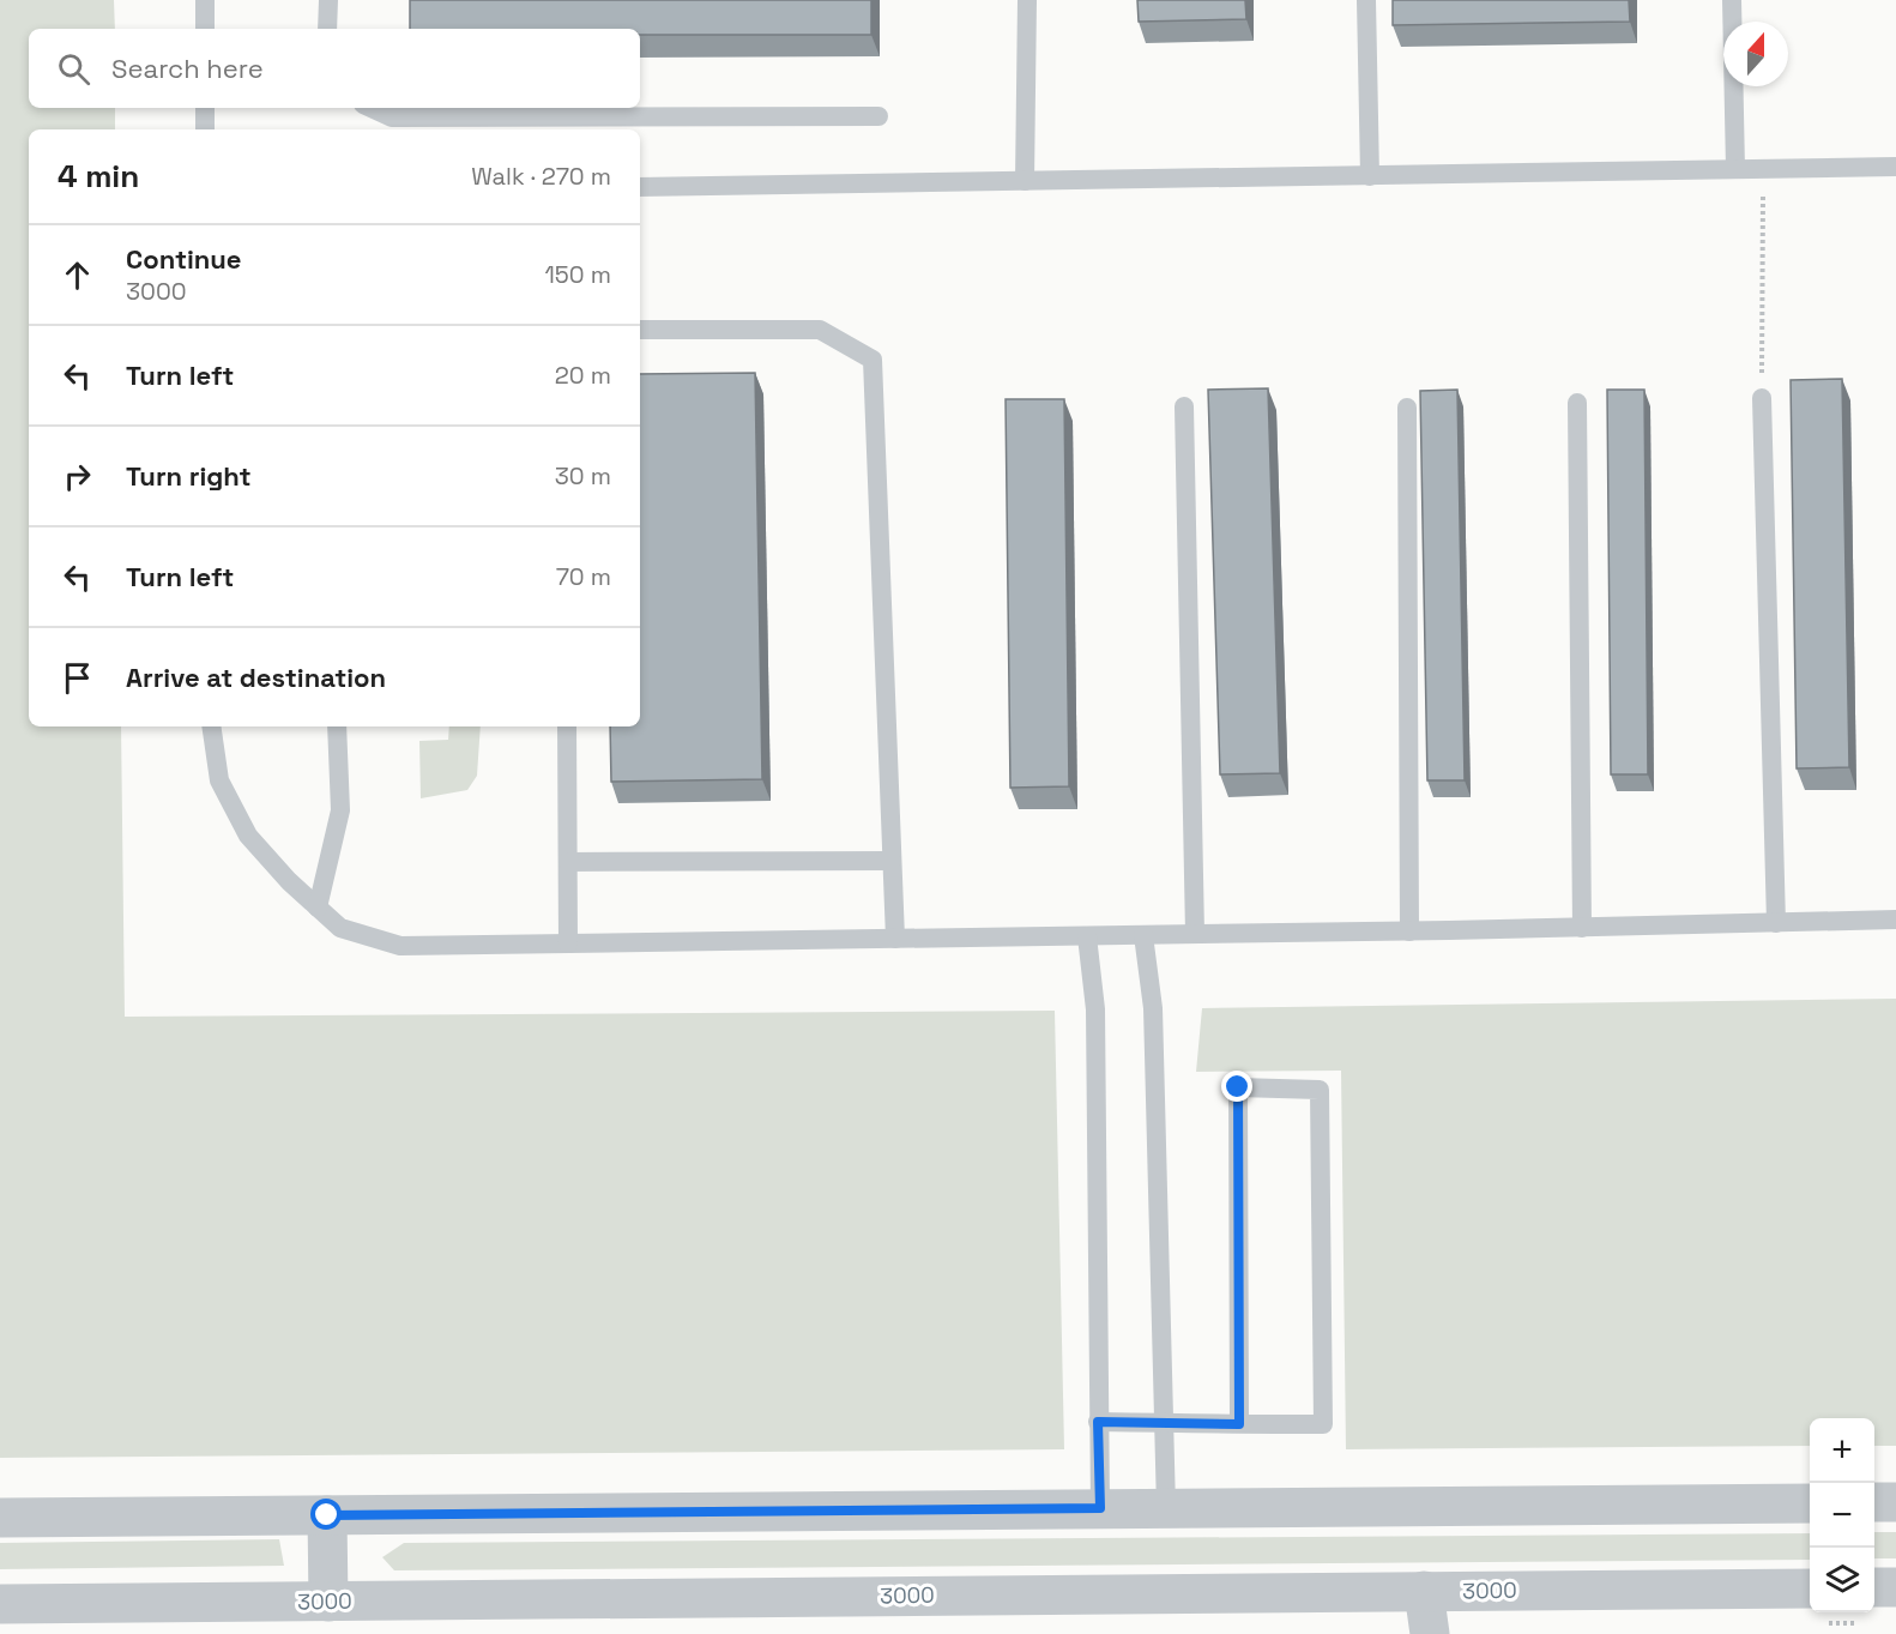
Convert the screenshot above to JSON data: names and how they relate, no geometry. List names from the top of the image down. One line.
{"streets":{"street":["3000"]},"north":"top","page":{"search":"Search here","heading":["4 min","Walk · 270 m"],"list":[["Continue","3000","150 m"],["Turn left","20 m"],["Turn right","30 m"],["Turn left","70 m"],"Arrive at destination"],"map_buttons":["+","−"]}}
